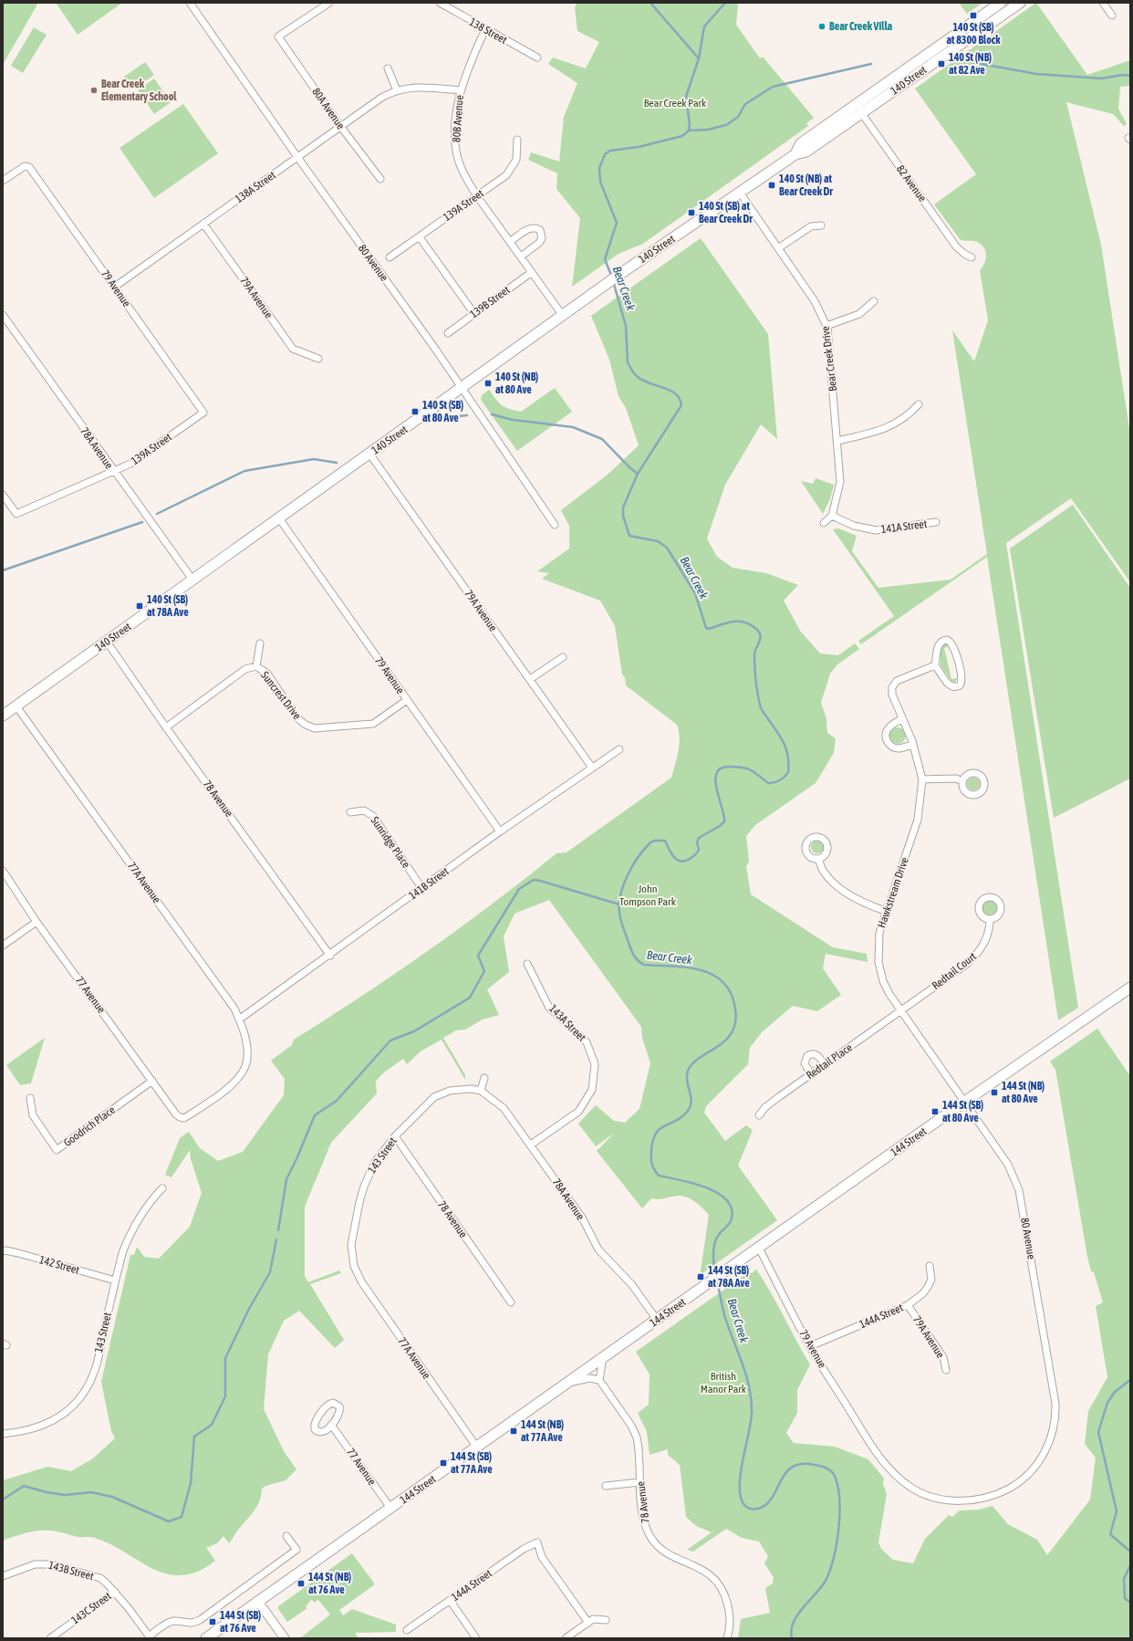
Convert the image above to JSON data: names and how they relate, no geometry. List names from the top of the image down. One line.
{"streets":{"main road":["140 Street","144 Street"],"street":["138 Street","80A Avenue","80B Avenue","82 Avenue","138A Street","139A Street","80 Avenue","79 Avenue","79A Avenue","139B Street","Bear Creek Drive","78A Avenue","141A Street","Suncrest Drive","78 Avenue","Sunridge Place","77A Avenue","141B Street","Hawkstream Drive","Redtail Court","77 Avenue","143A Street","Redtail Place","Goodrich Place","143 Street","142 Street","144A Street","143B Street","143C Street"]},"crossings":[["138 Street","80B Avenue"],["140 Street","80B Avenue"],["140 Street","82 Avenue"],["140 Street","80 Avenue"],["140 Street","79 Avenue"],["140 Street","79A Avenue"],["140 Street","Bear Creek Drive"],["140 Street","78A Avenue"],["140 Street","78 Avenue"],["140 Street","77A Avenue"],["80A Avenue","138A Street"],["80B Avenue","138A Street"],["80B Avenue","139A Street"],["80B Avenue","139B Street"],["138A Street","80 Avenue"],["138A Street","79 Avenue"],["138A Street","79A Avenue"],["139A Street","79 Avenue"],["139A Street","78A Avenue"],["80 Avenue","79 Avenue"],["80 Avenue","Hawkstream Drive"],["80 Avenue","144 Street"],["79 Avenue","Suncrest Drive"],["79 Avenue","141B Street"],["79 Avenue","144 Street"],["79 Avenue","144A Street"],["79A Avenue","141B Street"],["79A Avenue","144A Street"],["Bear Creek Drive","141A Street"],["78A Avenue","143A Street"],["78A Avenue","144 Street"],["78A Avenue","143 Street"],["Suncrest Drive","78 Avenue"],["78 Avenue","141B Street"],["78 Avenue","143 Street"],["Sunridge Place","141B Street"],["77A Avenue","141B Street"],["77A Avenue","77 Avenue"],["77A Avenue","144 Street"],["77A Avenue","143 Street"],["Hawkstream Drive","Redtail Court"],["Hawkstream Drive","Redtail Place"],["Hawkstream Drive","144 Street"],["Redtail Court","Redtail Place"],["77 Avenue","Goodrich Place"],["77 Avenue","144 Street"],["143 Street","142 Street"],["143B Street","143C Street"]],"water":["Bear Creek"],"parks":["Bear Creek Park","John Tompson Park","British Manor Park"],"places":{"transit":["140 St (SB) at 8300 Block","140 St (NB) at 82 Ave","140 St (NB) at Bear Creek Dr","140 St (SB) at Bear Creek Dr","140 St (NB) at 80 Ave","140 St (SB) at 80 Ave","140 St (SB) at 78A Ave","144 St (NB) at 80 Ave","144 St (SB) at 80 Ave","144 St (SB) at 78A Ave","144 St (NB) at 77A Ave","144 St (SB) at 77A Ave","144 St (NB) at 76 Ave","144 St (SB) at 76 Ave"],"other":["Bear Creek Villa","Bear Creek Elementary School"]}}
